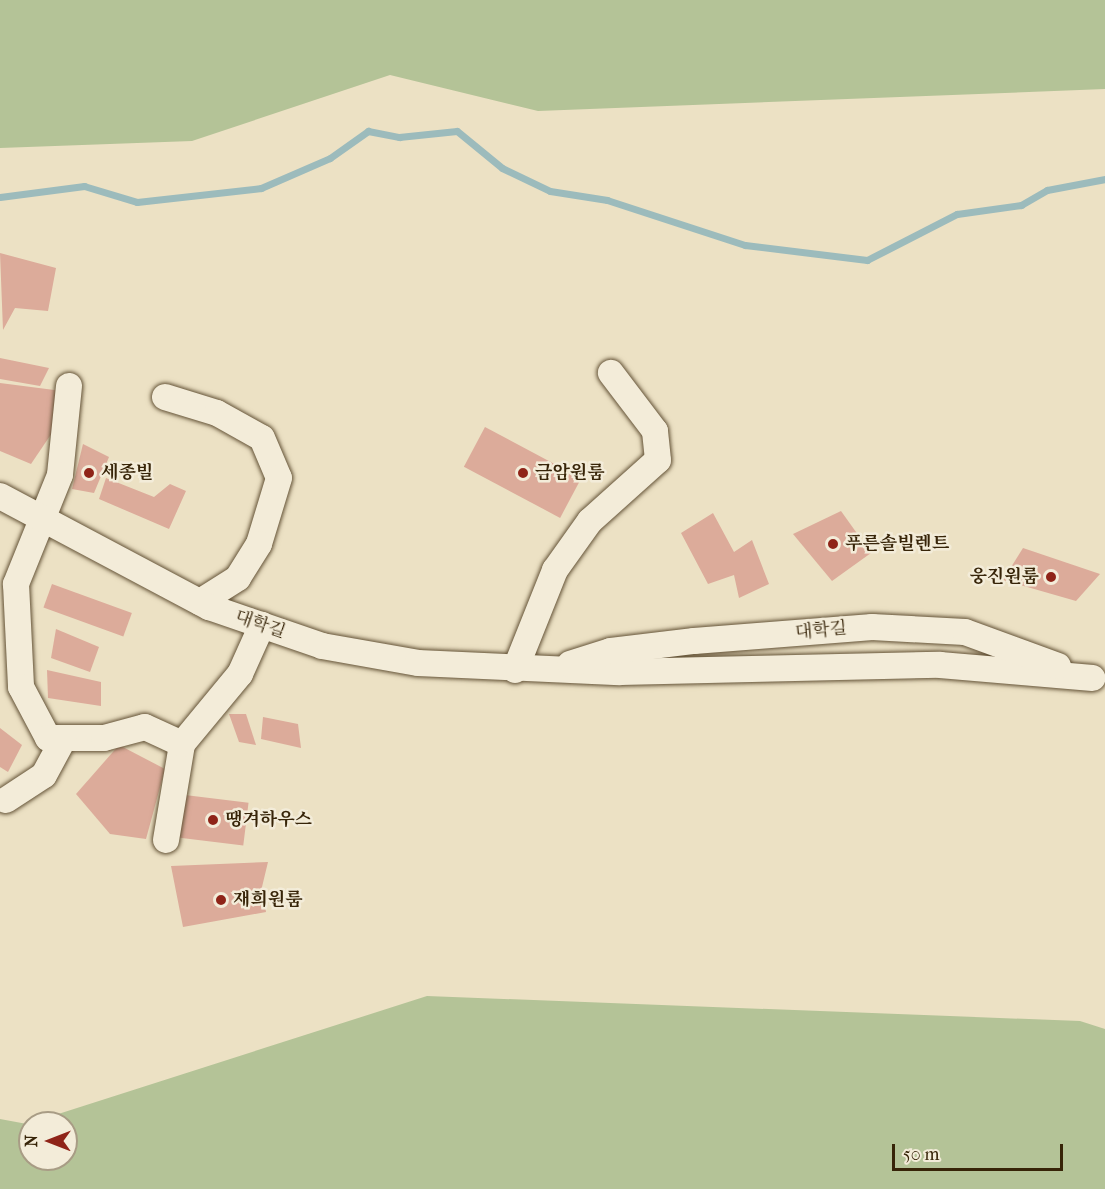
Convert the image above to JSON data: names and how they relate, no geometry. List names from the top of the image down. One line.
{"streets":{"street":["대학길"]},"places":["세종빌","금암원룸","푸른솔빌렌트","웅진원룸","땡겨하우스","재희원룸"],"scale_bar":"50 m","north":"left"}
